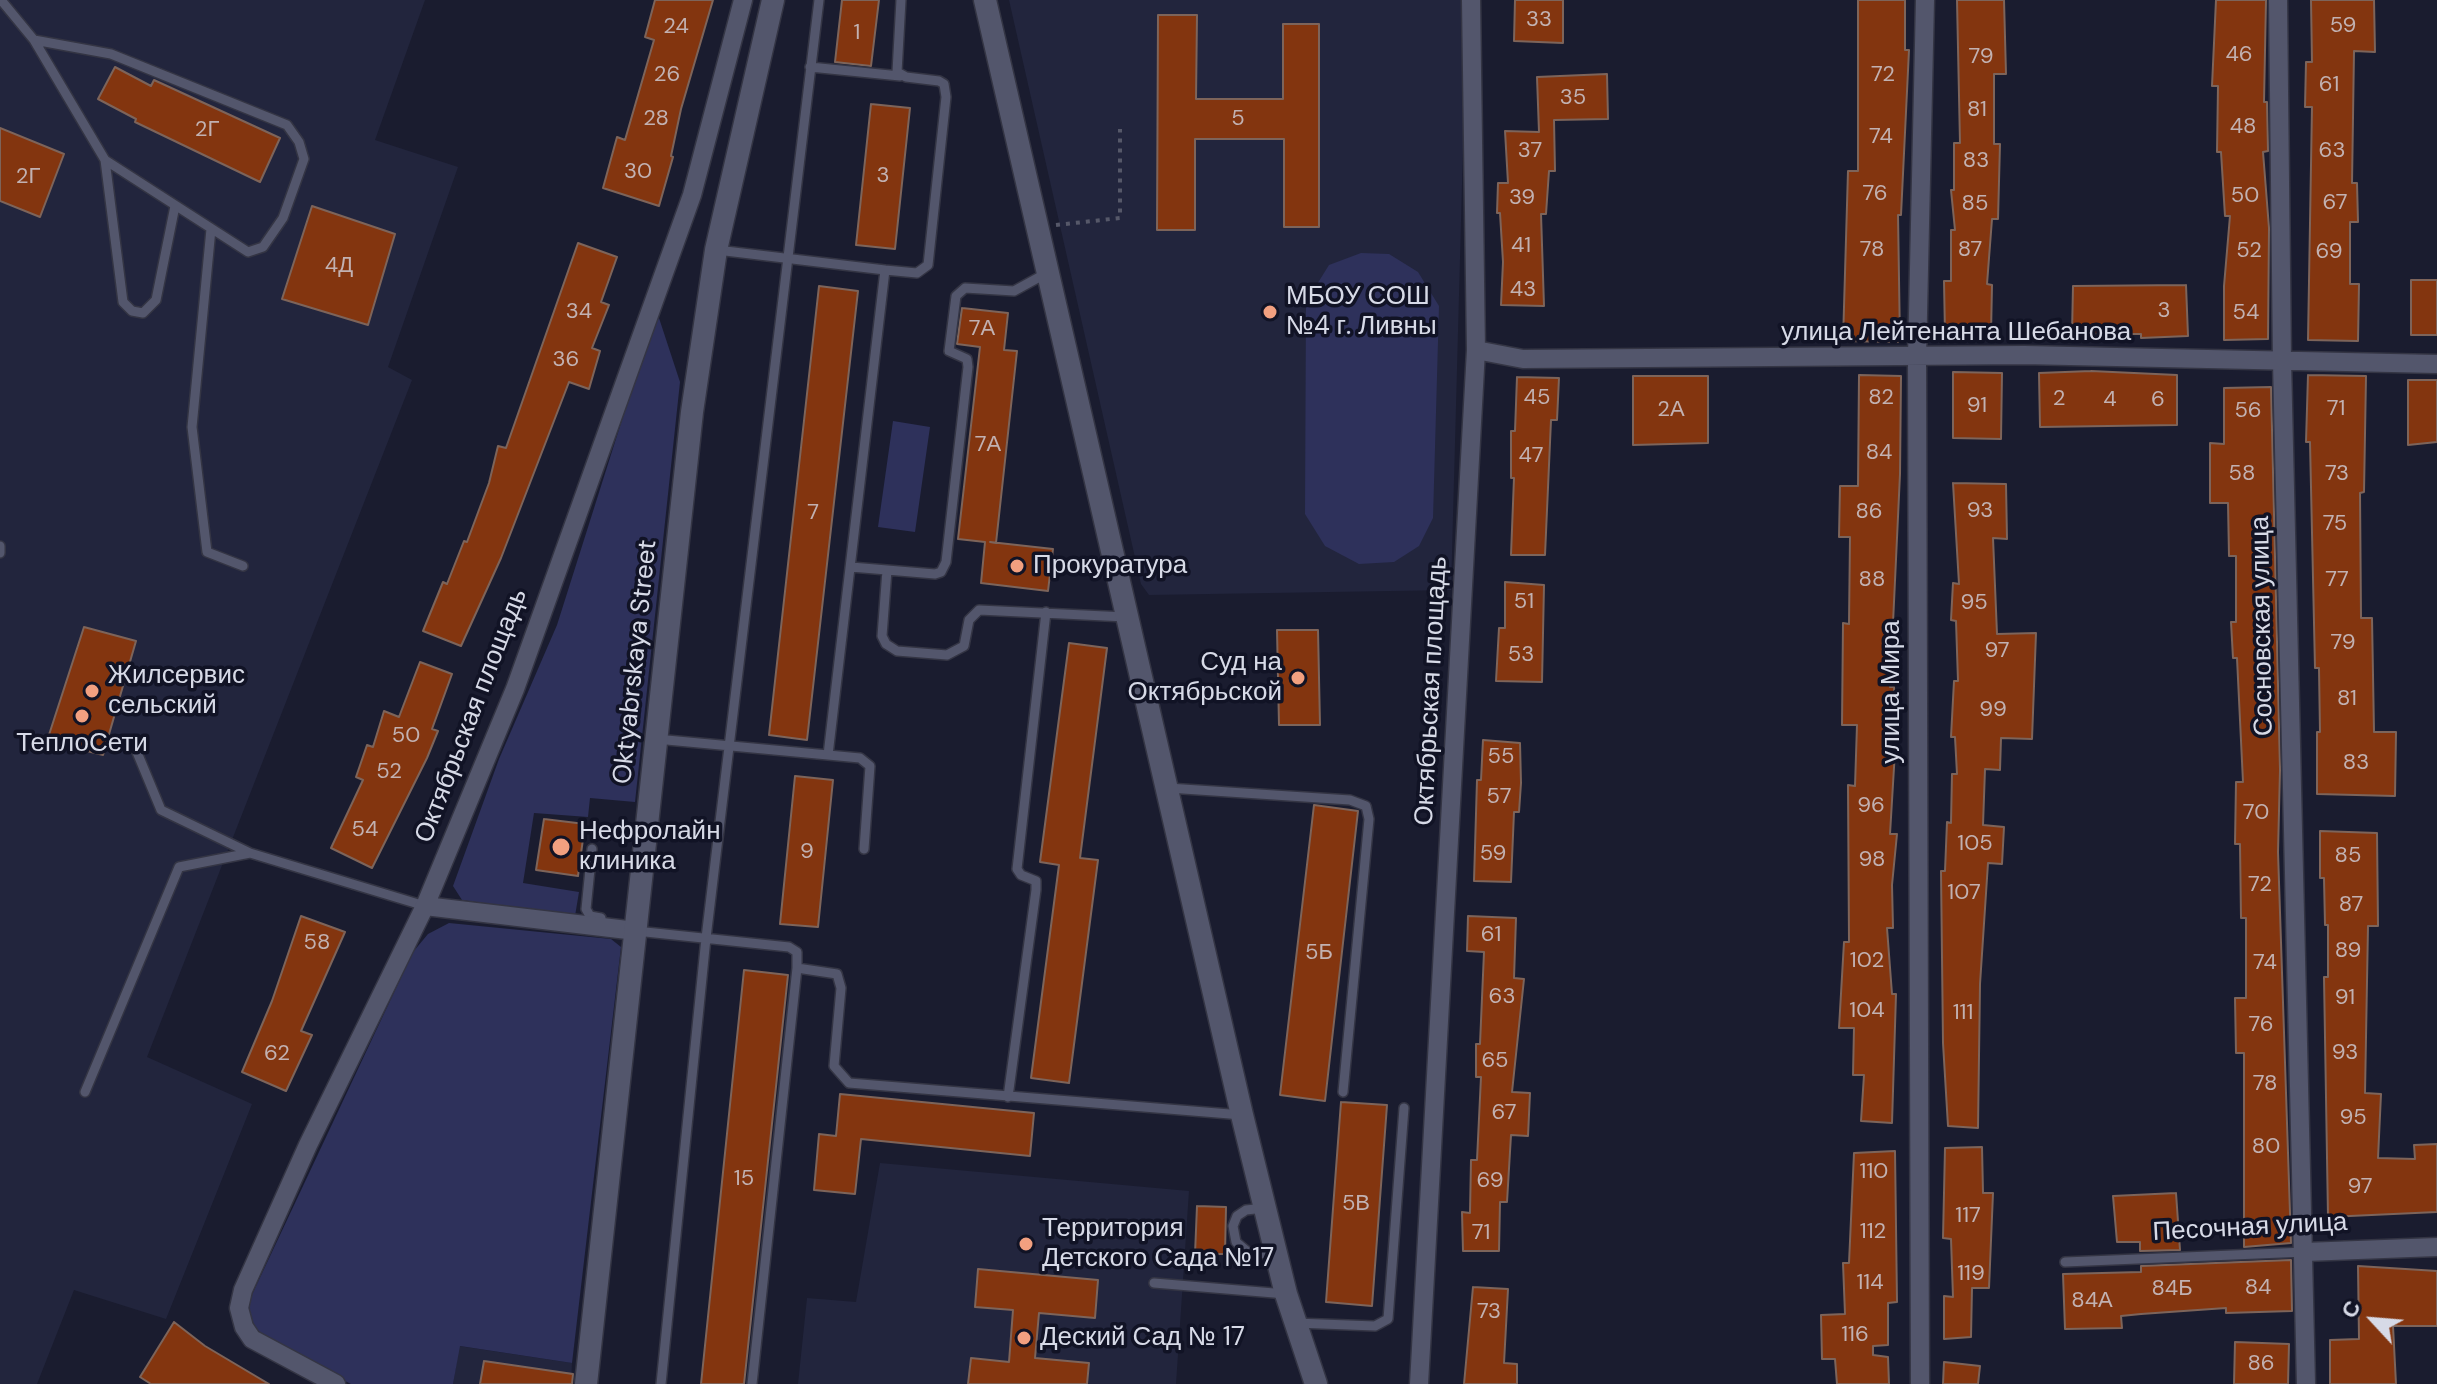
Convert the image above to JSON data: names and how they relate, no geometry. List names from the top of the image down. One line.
{"streets":{"street":["улица Лейтенанта Шебанова","Сосновская улица","Oktyabrskaya Street","Октябрьская площадь","улица Мира","Песочная улица"]},"crossings":[["улица Лейтенанта Шебанова","Сосновская улица"],["улица Лейтенанта Шебанова","Октябрьская площадь"],["улица Лейтенанта Шебанова","улица Мира"],["Сосновская улица","Песочная улица"]],"places":["МБОУ СОШ №4 г. Ливны","Прокуратура","Суд на Октябрьской","Жилсервис сельский","ТеплоСети","Нефролайн клиника","Территория Детского Сада №17","Деский Сад № 17"],"house_numbers":["33","59","24","1","46","79","26","72","61","35","81","28","5","48","2Г","74","37","63","83","30","3","2Г","76","50","39","67","85","41","78","87","52","69","4Д","43","3","34","54","7А","36","45","82","2","4","6","91","71","2А","56","7А","84","47","58","73","93","86","7","75","88","77","51","95","79","97","53","81","99","50","55","83","52","57","96","70","54","105","9","59","85","98","72","107","87","61","58","89","5Б","102","74","63","91","104","111","76","93","62","65","78","67","95","80","110","15","69","97","5В","117","112","71","119","114","84","84Б","84А","73","116","86"],"north":"top left"}
